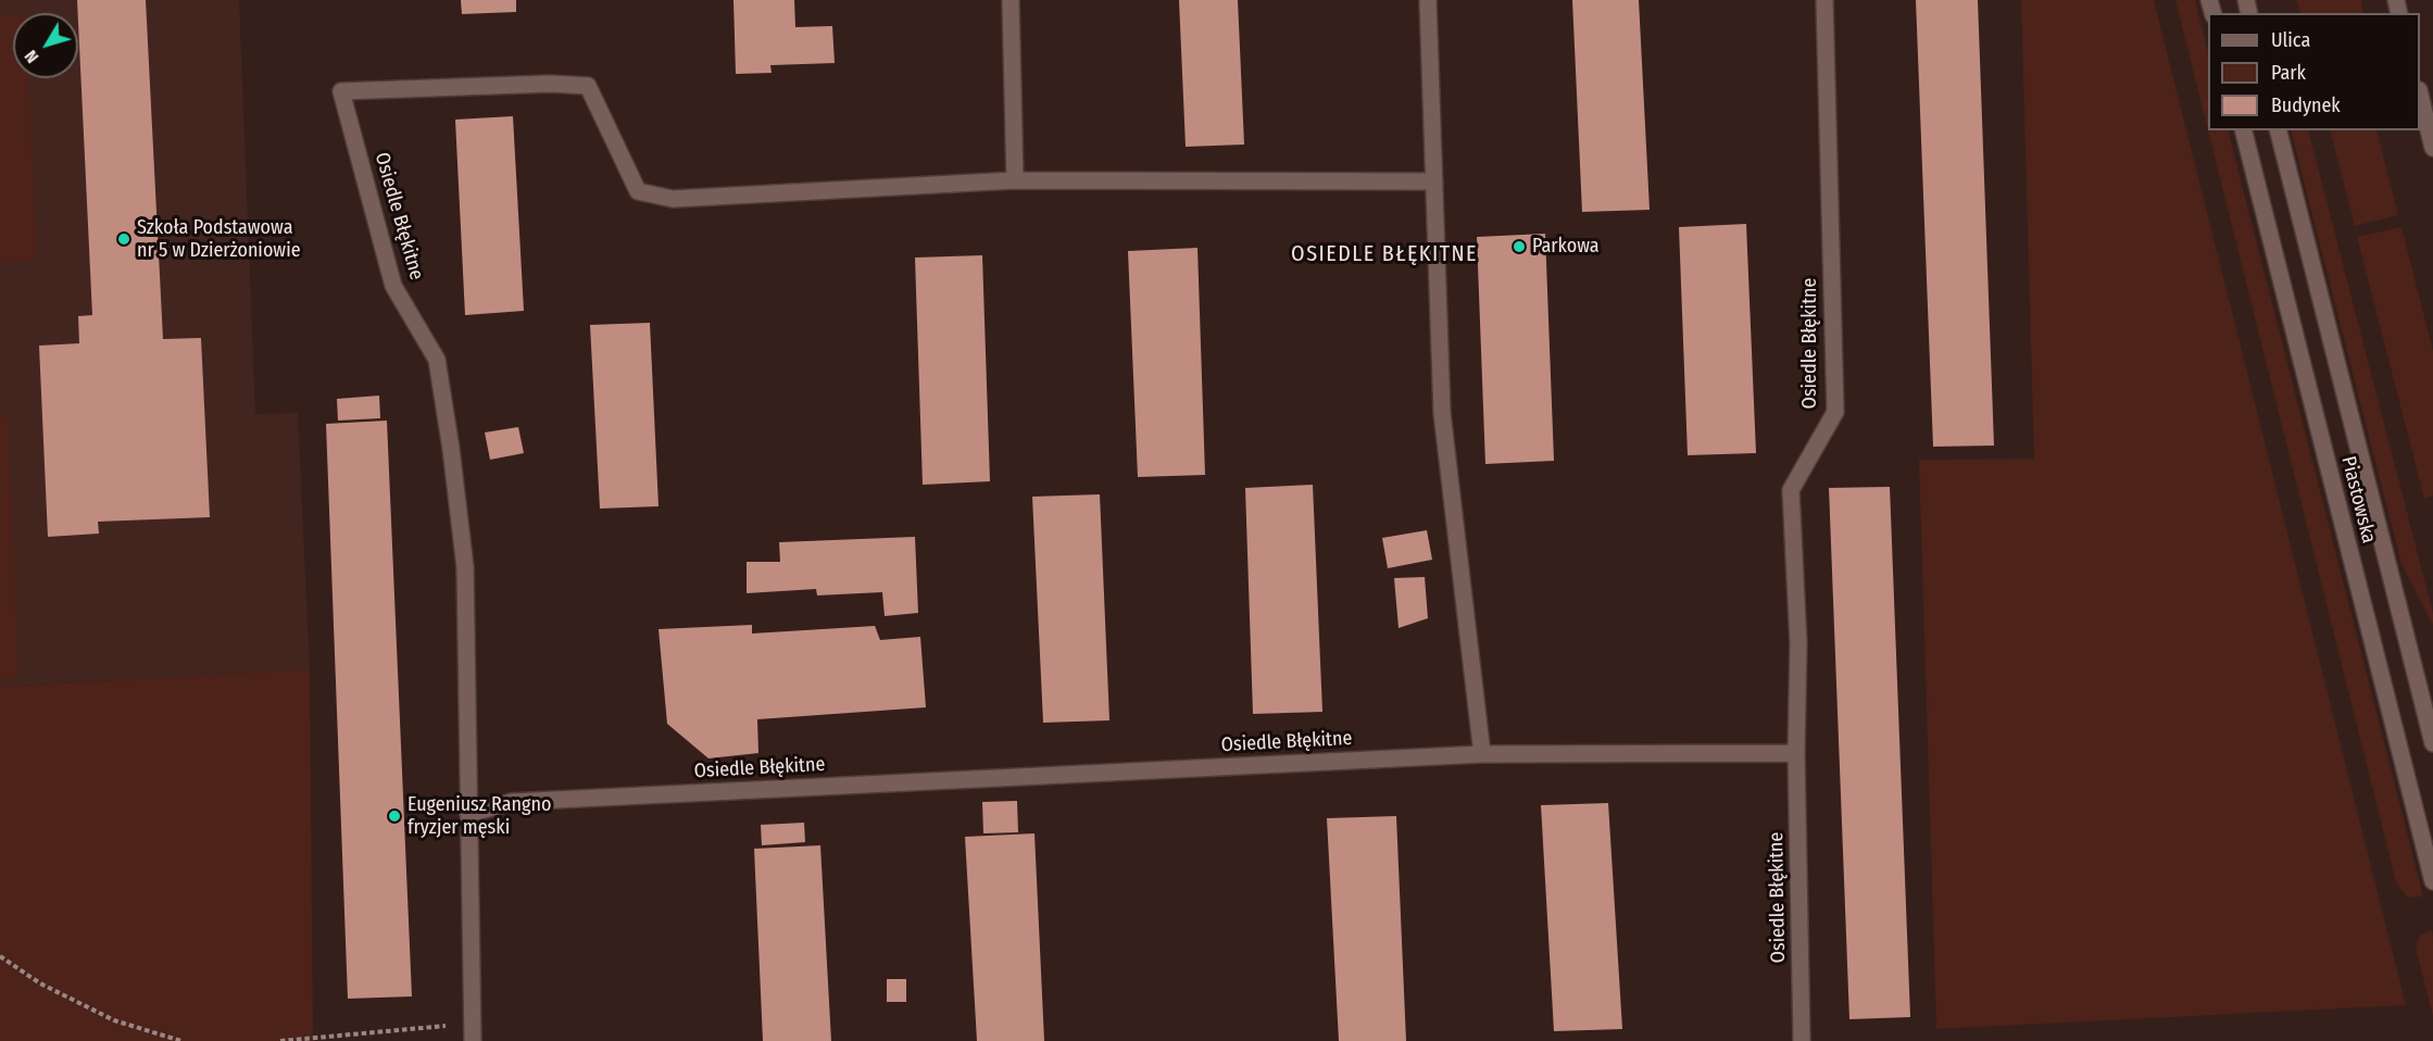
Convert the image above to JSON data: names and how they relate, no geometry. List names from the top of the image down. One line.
{"streets":{"street":["Osiedle Błękitne","Piastowska"]},"districts":["OSIEDLE BŁĘKITNE"],"places":["Szkoła Podstawowa nr 5 w Dzierżoniowie","Parkowa","Eugeniusz Rangno fryzjer męski"],"legend":["Ulica","Park","Budynek"],"north":"bottom left"}
